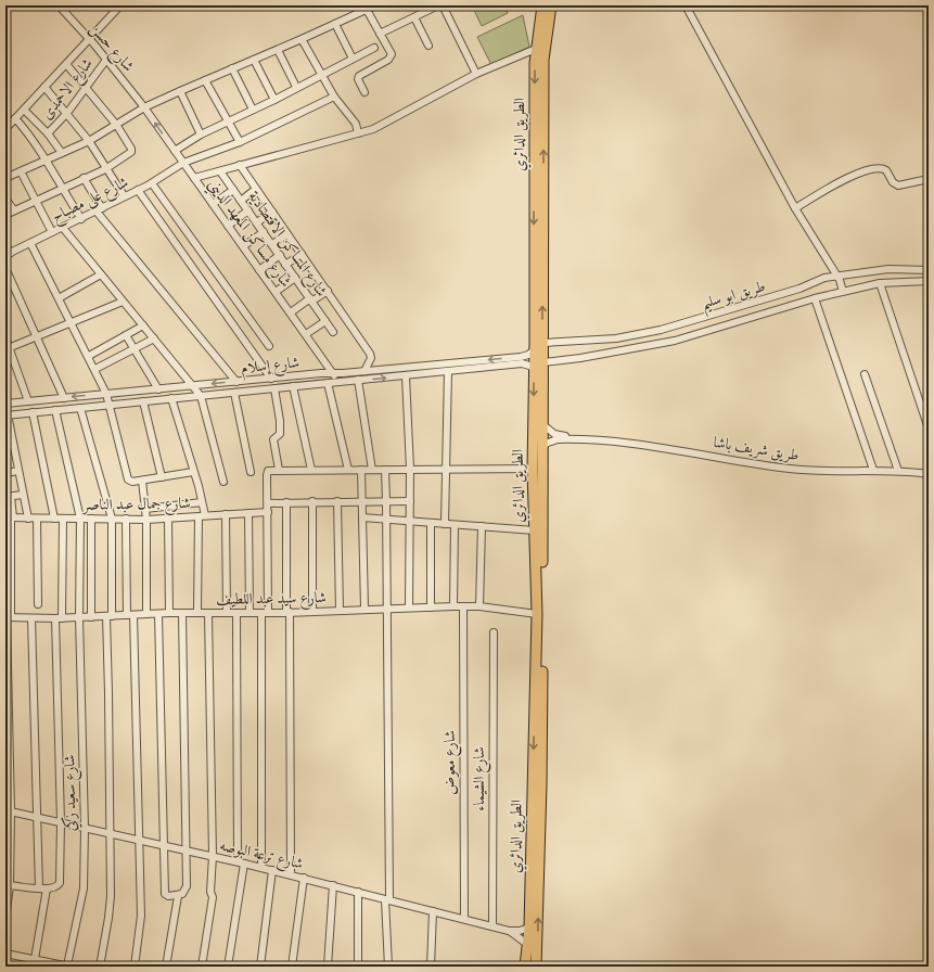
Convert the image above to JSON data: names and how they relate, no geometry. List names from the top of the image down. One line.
{"streets":{"highway":["الطريق الدائري"],"street":["شارع حسن","شارع الاحمدى","شارع على مصباح","شارع مساكن المعهد الديني","شارع المساكن الاقتصادية","طريق ابو سليم","شارع إسلام","طريق شريف باشا","شارع جمال عبد الناصر","شارع سيد عبد اللطيف","شارع معوض","شارع الشيماء","شارع سعيد زكي","شارع ترعة البوصه"]},"crossings":[["شارع حسن","شارع الاحمدى"],["شارع حسن","شارع مساكن المعهد الديني"],["الطريق الدائري","طريق ابو سليم"],["الطريق الدائري","شارع إسلام"],["الطريق الدائري","طريق شريف باشا"],["الطريق الدائري","شارع سيد عبد اللطيف"],["شارع على مصباح","شارع مساكن المعهد الديني"],["شارع مساكن المعهد الديني","شارع إسلام"],["طريق ابو سليم","شارع إسلام"],["شارع إسلام","شارع سعيد زكي"],["شارع جمال عبد الناصر","شارع سعيد زكي"],["شارع سيد عبد اللطيف","شارع معوض"],["شارع سيد عبد اللطيف","شارع سعيد زكي"],["شارع معوض","شارع ترعة البوصه"],["شارع الشيماء","شارع ترعة البوصه"],["شارع سعيد زكي","شارع ترعة البوصه"]]}
